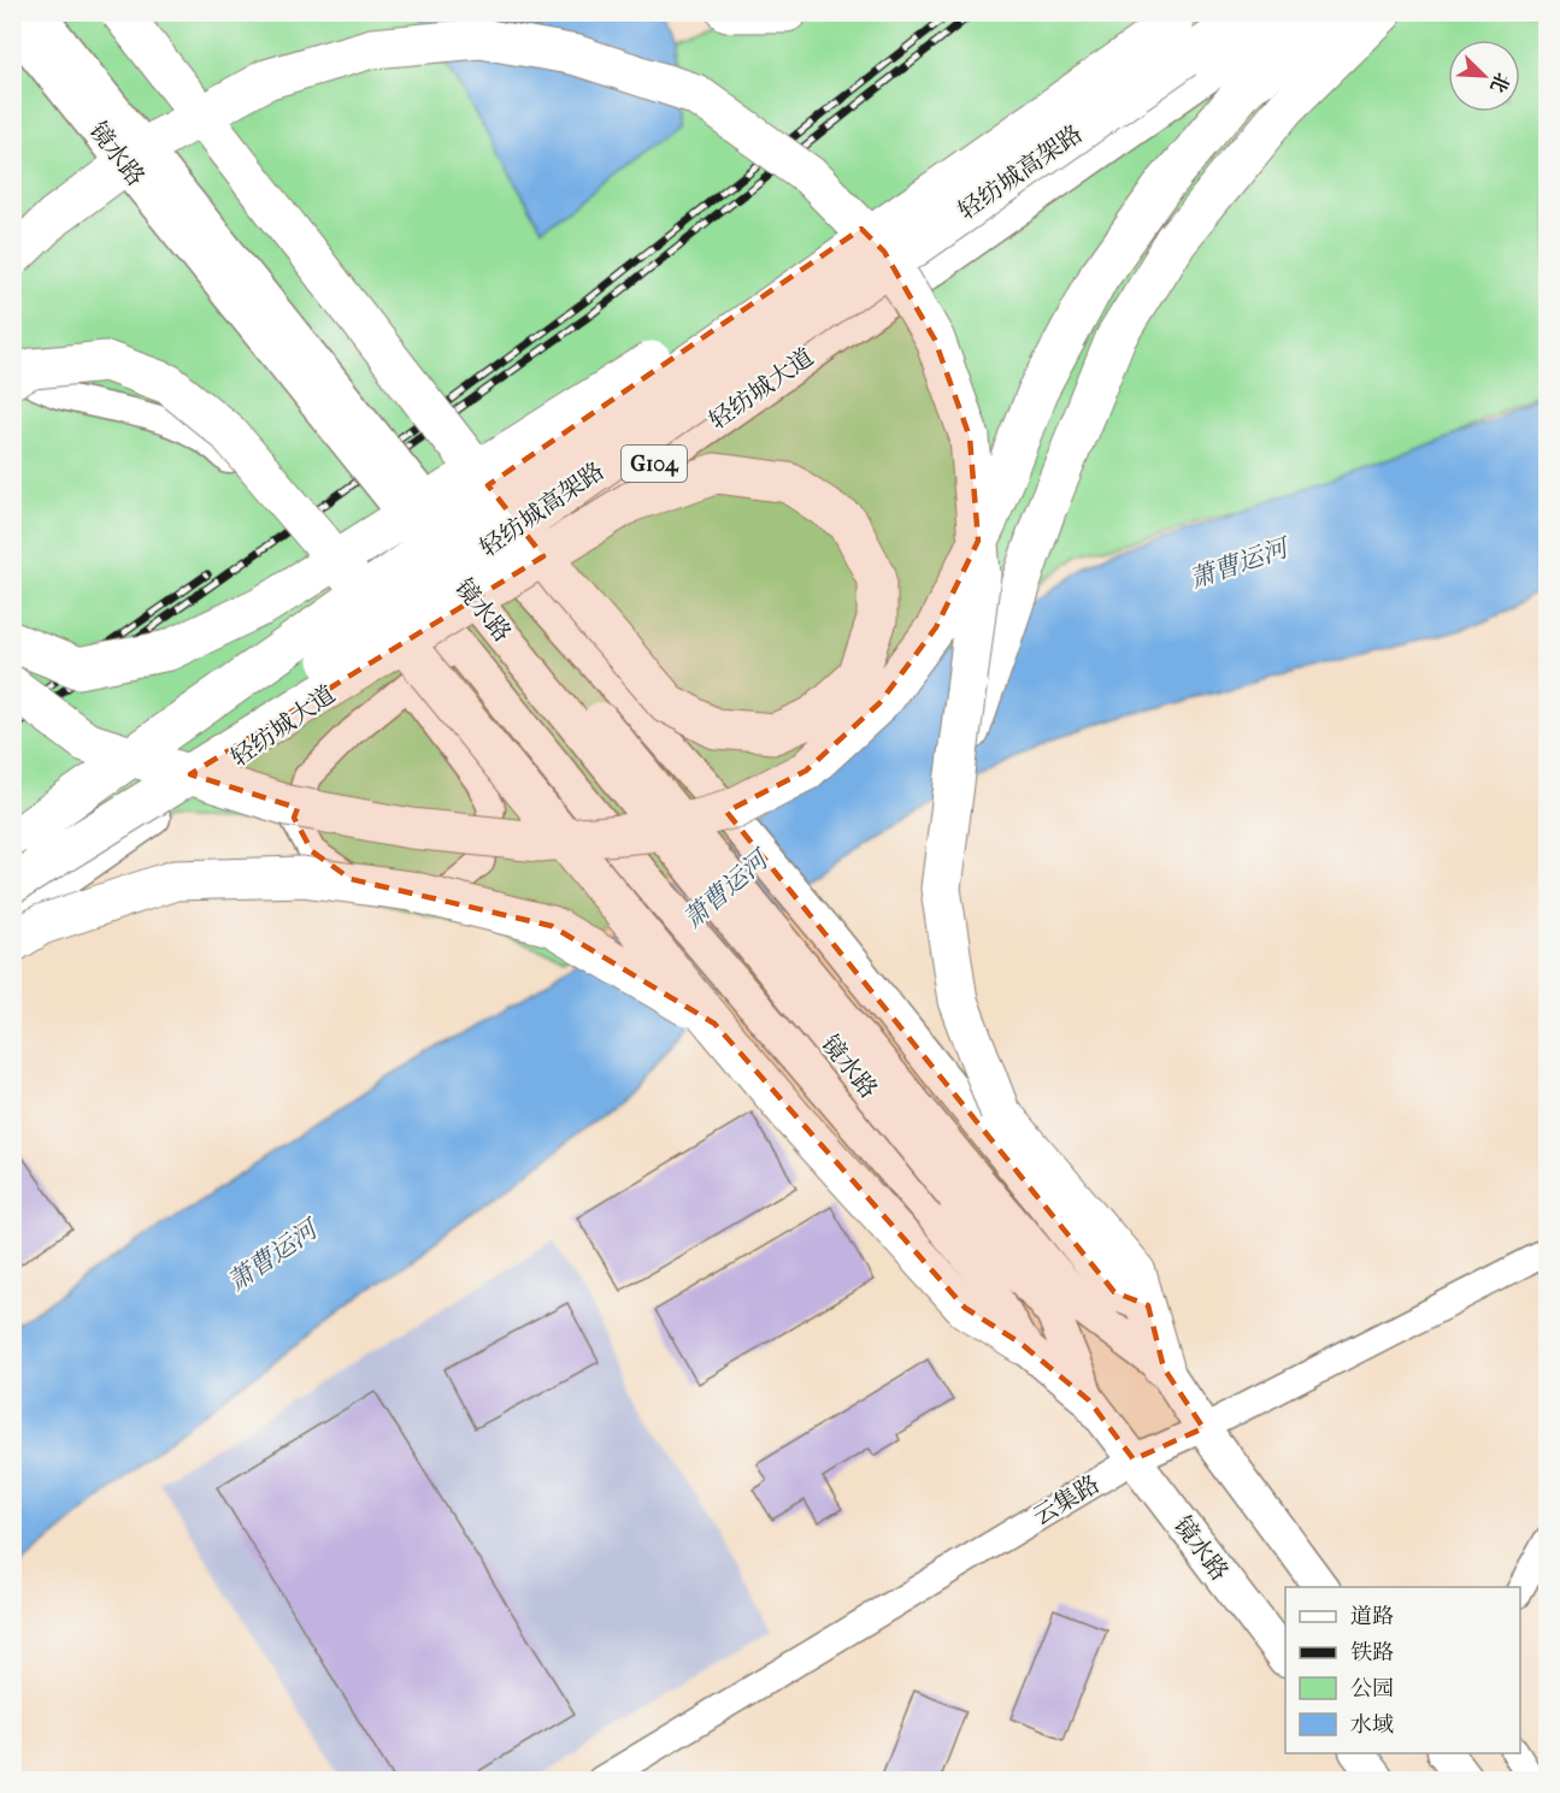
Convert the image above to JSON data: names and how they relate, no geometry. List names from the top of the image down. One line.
{"streets":{"highway":["轻纺城高架路"],"main road":["镜水路","轻纺城大道","G104"],"street":["云集路"]},"crossings":[["镜水路","云集路"]],"water":["萧曹运河"],"legend":["道路","铁路","公园","水域"],"north":"bottom right"}
